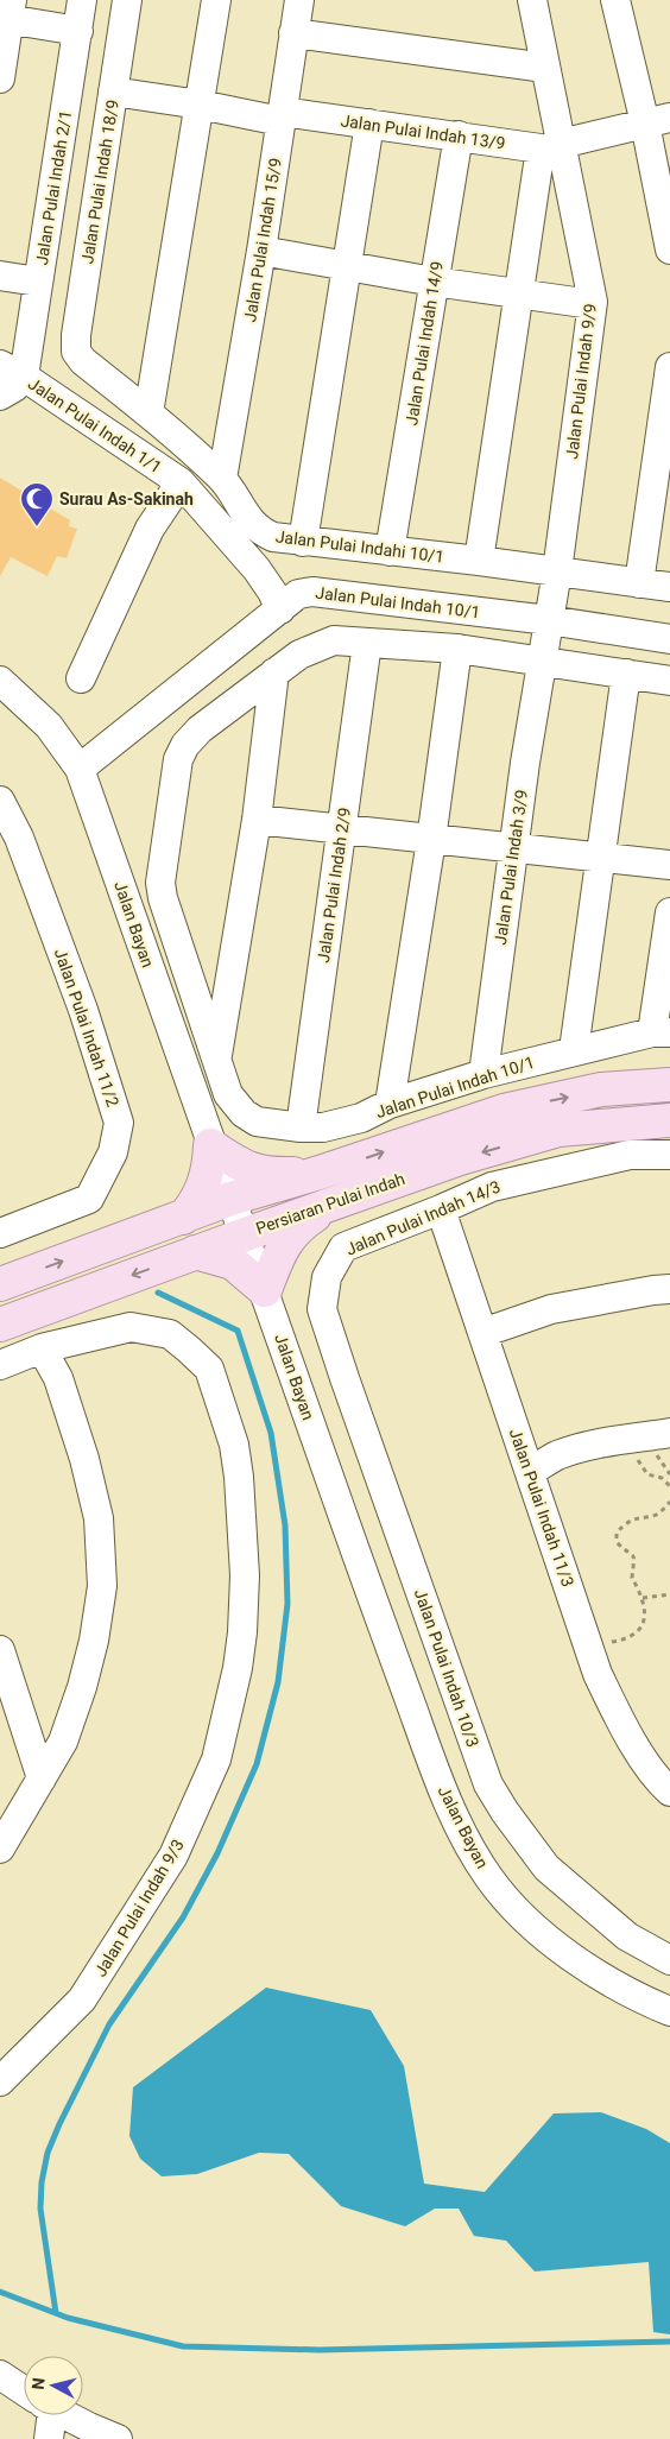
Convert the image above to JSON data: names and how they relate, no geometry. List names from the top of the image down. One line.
{"streets":{"main road":["Persiaran Pulai Indah"],"street":["Jalan Pulai Indah 13/9","Jalan Pulai Indah 18/9","Jalan Pulai Indah 2/1","Jalan Pulai Indah 15/9","Jalan Pulai Indah 14/9","Jalan Pulai Indah 9/9","Jalan Pulai Indah 1/1","Jalan Pulai Indahi 10/1","Jalan Pulai Indah 10/1","Jalan Pulai Indah 3/9","Jalan Pulai Indah 2/9","Jalan Bayan","Jalan Pulai Indah 11/2","Jalan Pulai Indah 14/3","Jalan Pulai Indah 11/3","Jalan Pulai Indah 10/3","Jalan Pulai Indah 9/3"]},"crossings":[["Jalan Pulai Indah 13/9","Jalan Pulai Indah 18/9"],["Jalan Pulai Indah 13/9","Jalan Pulai Indah 15/9"],["Jalan Pulai Indah 13/9","Jalan Pulai Indah 14/9"],["Jalan Pulai Indah 13/9","Jalan Pulai Indah 9/9"],["Jalan Pulai Indah 18/9","Jalan Pulai Indahi 10/1"],["Jalan Pulai Indah 2/1","Jalan Pulai Indah 1/1"],["Jalan Pulai Indah 15/9","Jalan Pulai Indahi 10/1"],["Jalan Pulai Indah 14/9","Jalan Pulai Indahi 10/1"],["Jalan Pulai Indah 9/9","Jalan Pulai Indahi 10/1"],["Jalan Pulai Indah 9/9","Jalan Pulai Indah 10/1"],["Jalan Pulai Indah 9/9","Jalan Pulai Indah 3/9"],["Jalan Pulai Indah 1/1","Jalan Pulai Indah 10/1"],["Jalan Pulai Indah 10/1","Jalan Pulai Indah 3/9"],["Jalan Pulai Indah 10/1","Jalan Pulai Indah 2/9"],["Jalan Pulai Indah 10/1","Jalan Bayan"],["Jalan Bayan","Persiaran Pulai Indah"],["Jalan Pulai Indah 14/3","Jalan Pulai Indah 11/3"],["Jalan Pulai Indah 14/3","Jalan Pulai Indah 10/3"]],"places":{"mosque":["Surau As-Sakinah"]},"north":"left"}
